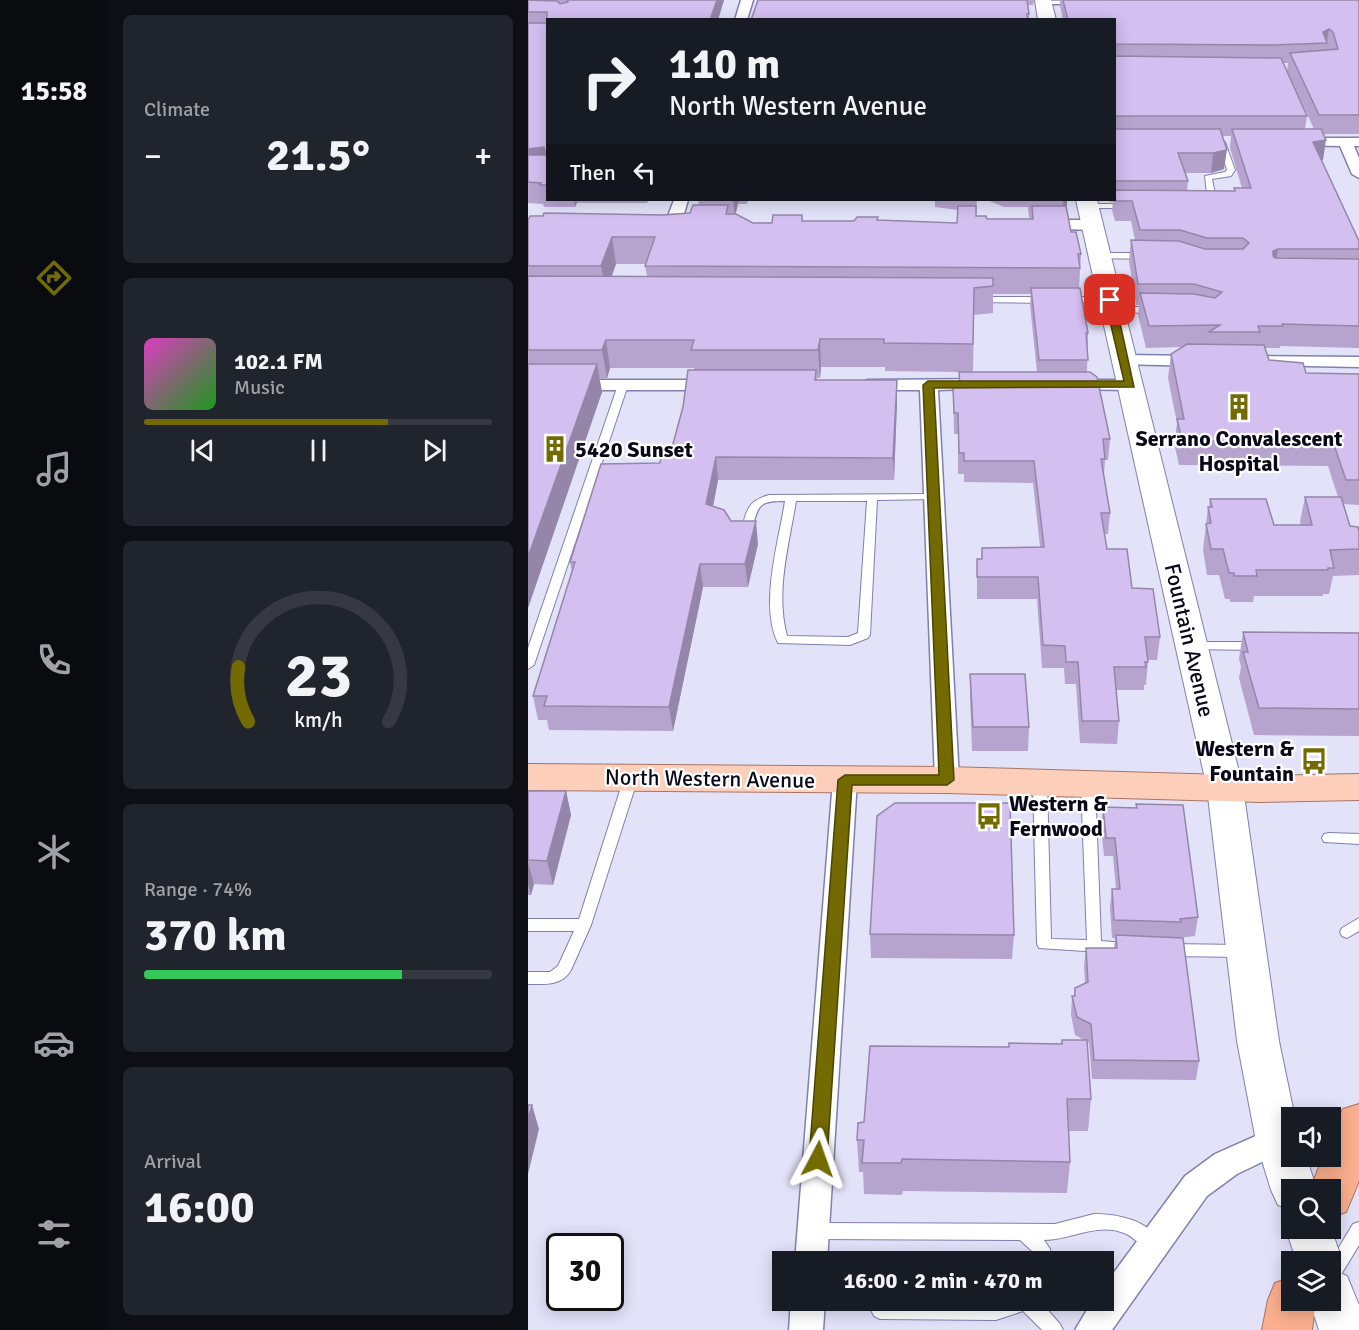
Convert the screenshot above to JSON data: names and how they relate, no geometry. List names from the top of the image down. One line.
{"streets":{"main road":["North Western Avenue"],"street":["Fountain Avenue"]},"crossings":[["Fountain Avenue","North Western Avenue"]],"places":{"building":["Serrano Convalescent Hospital","5420 Sunset"],"bus stop":["Western & Fountain","Western & Fernwood"]},"page":{"tabs":"15:58","tile":["Climate",["Range · 74%","370 km"],["Arrival","16:00"]],"turn":["110 m","North Western Avenue"],"heat":["−","21.5°","+"],"then":"Then","song":["102.1 FM","Music"],"limit":"30","trip":"16:00 · 2 min · 470 m","gauge":["23","km/h"]}}
